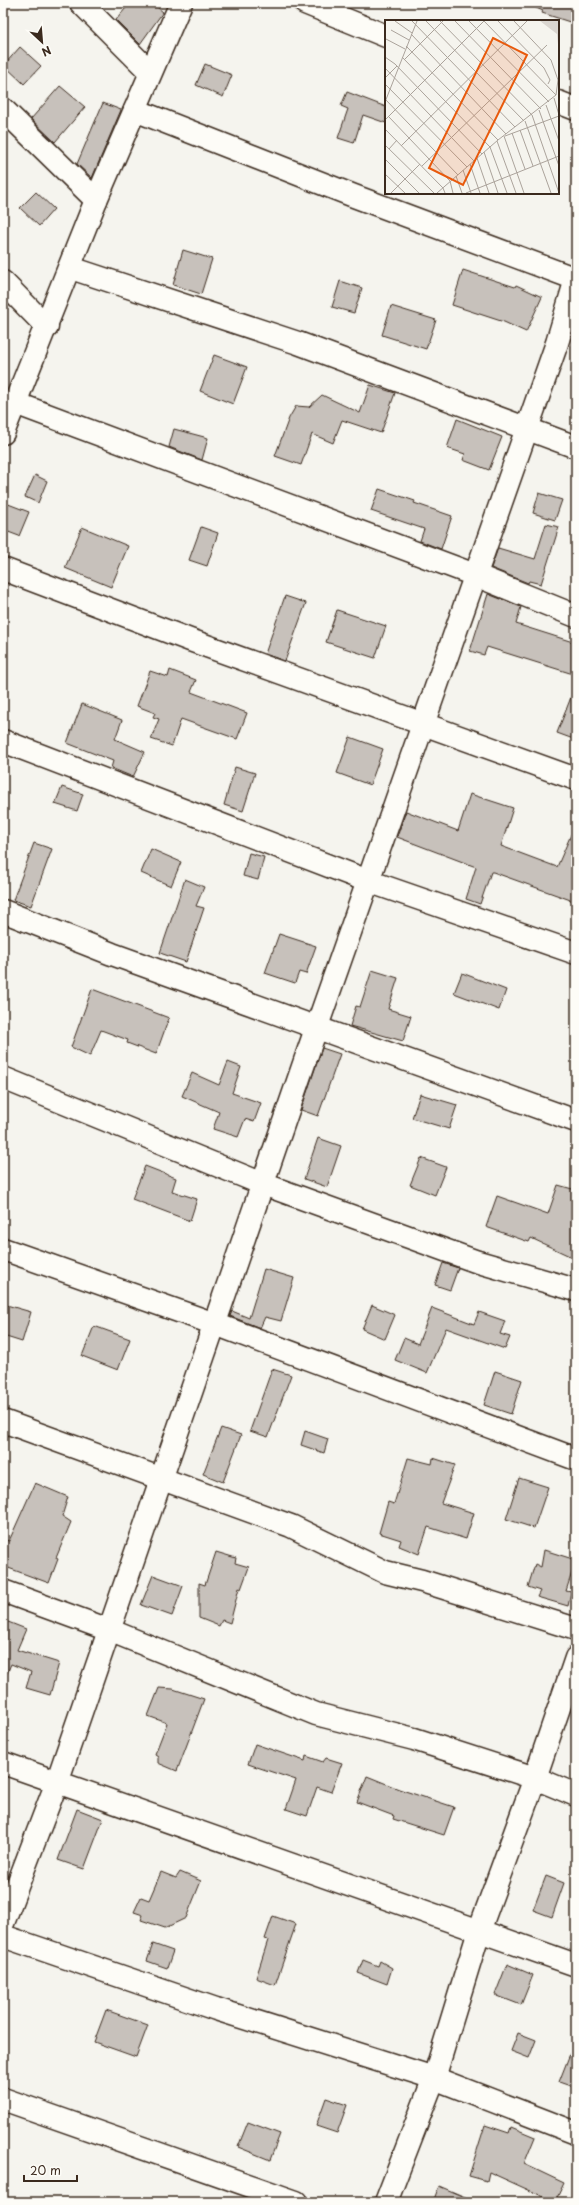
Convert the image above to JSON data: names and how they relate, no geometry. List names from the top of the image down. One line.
{"scale_bar":"20 m","north":"bottom right"}
